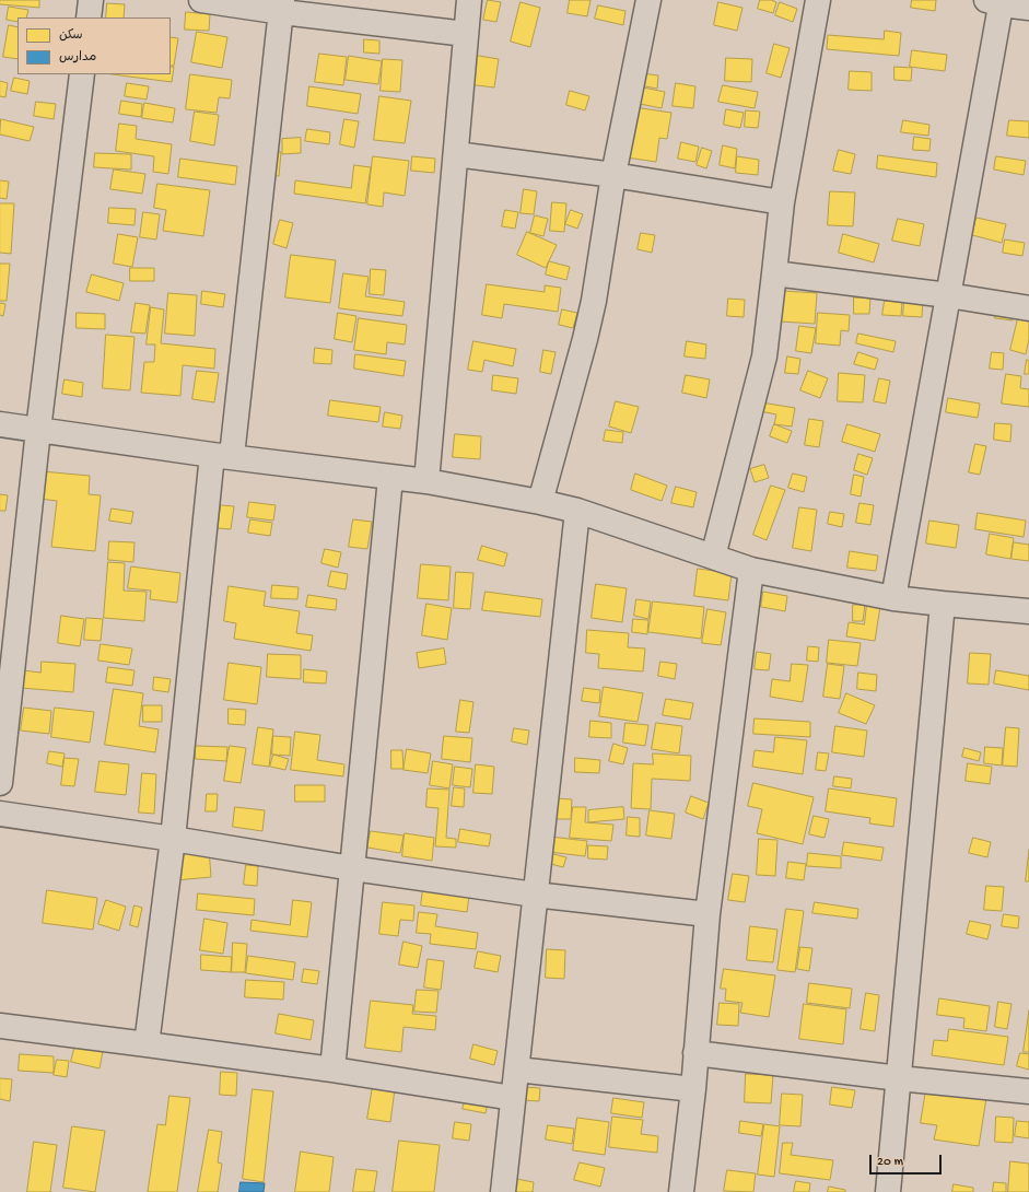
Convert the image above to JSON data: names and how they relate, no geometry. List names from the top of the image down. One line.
{"legend":["سكن","مدارس"],"scale_bar":"20 m"}
